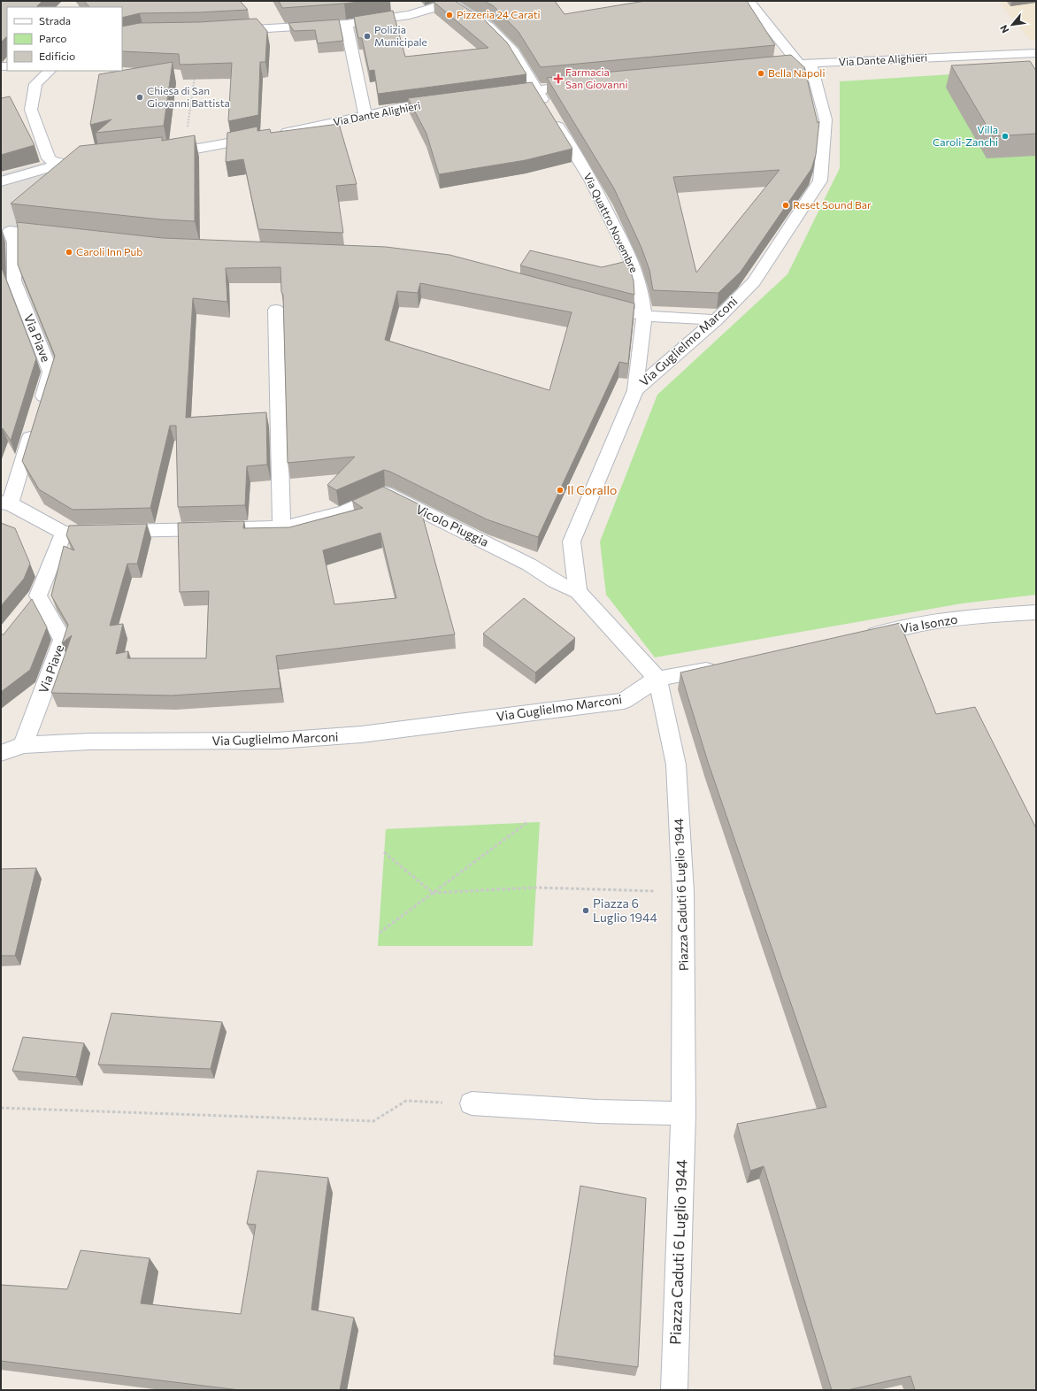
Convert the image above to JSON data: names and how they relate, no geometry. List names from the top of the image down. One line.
{"streets":{"street":["Via Dante Alighieri","Via Quattro Novembre","Via Piave","Via Guglielmo Marconi","Vicolo Piuggia","Via Isonzo","Piazza Caduti 6 Luglio 1944"]},"crossings":[["Via Dante Alighieri","Via Guglielmo Marconi"],["Via Quattro Novembre","Via Guglielmo Marconi"],["Via Piave","Via Guglielmo Marconi"],["Via Piave","Vicolo Piuggia"],["Via Guglielmo Marconi","Vicolo Piuggia"],["Via Guglielmo Marconi","Piazza Caduti 6 Luglio 1944"]],"places":{"other":["Pizzeria 24 Carati","Polizia Municipale","Bella Napoli","Chiesa di San Giovanni Battista","Villa Caroli-Zanchi","Reset Sound Bar","Caroli Inn Pub","Il Corallo","Piazza 6 Luglio 1944"],"health":["Farmacia San Giovanni"]},"legend":["Strada","Parco","Edificio"],"north":"bottom left"}
